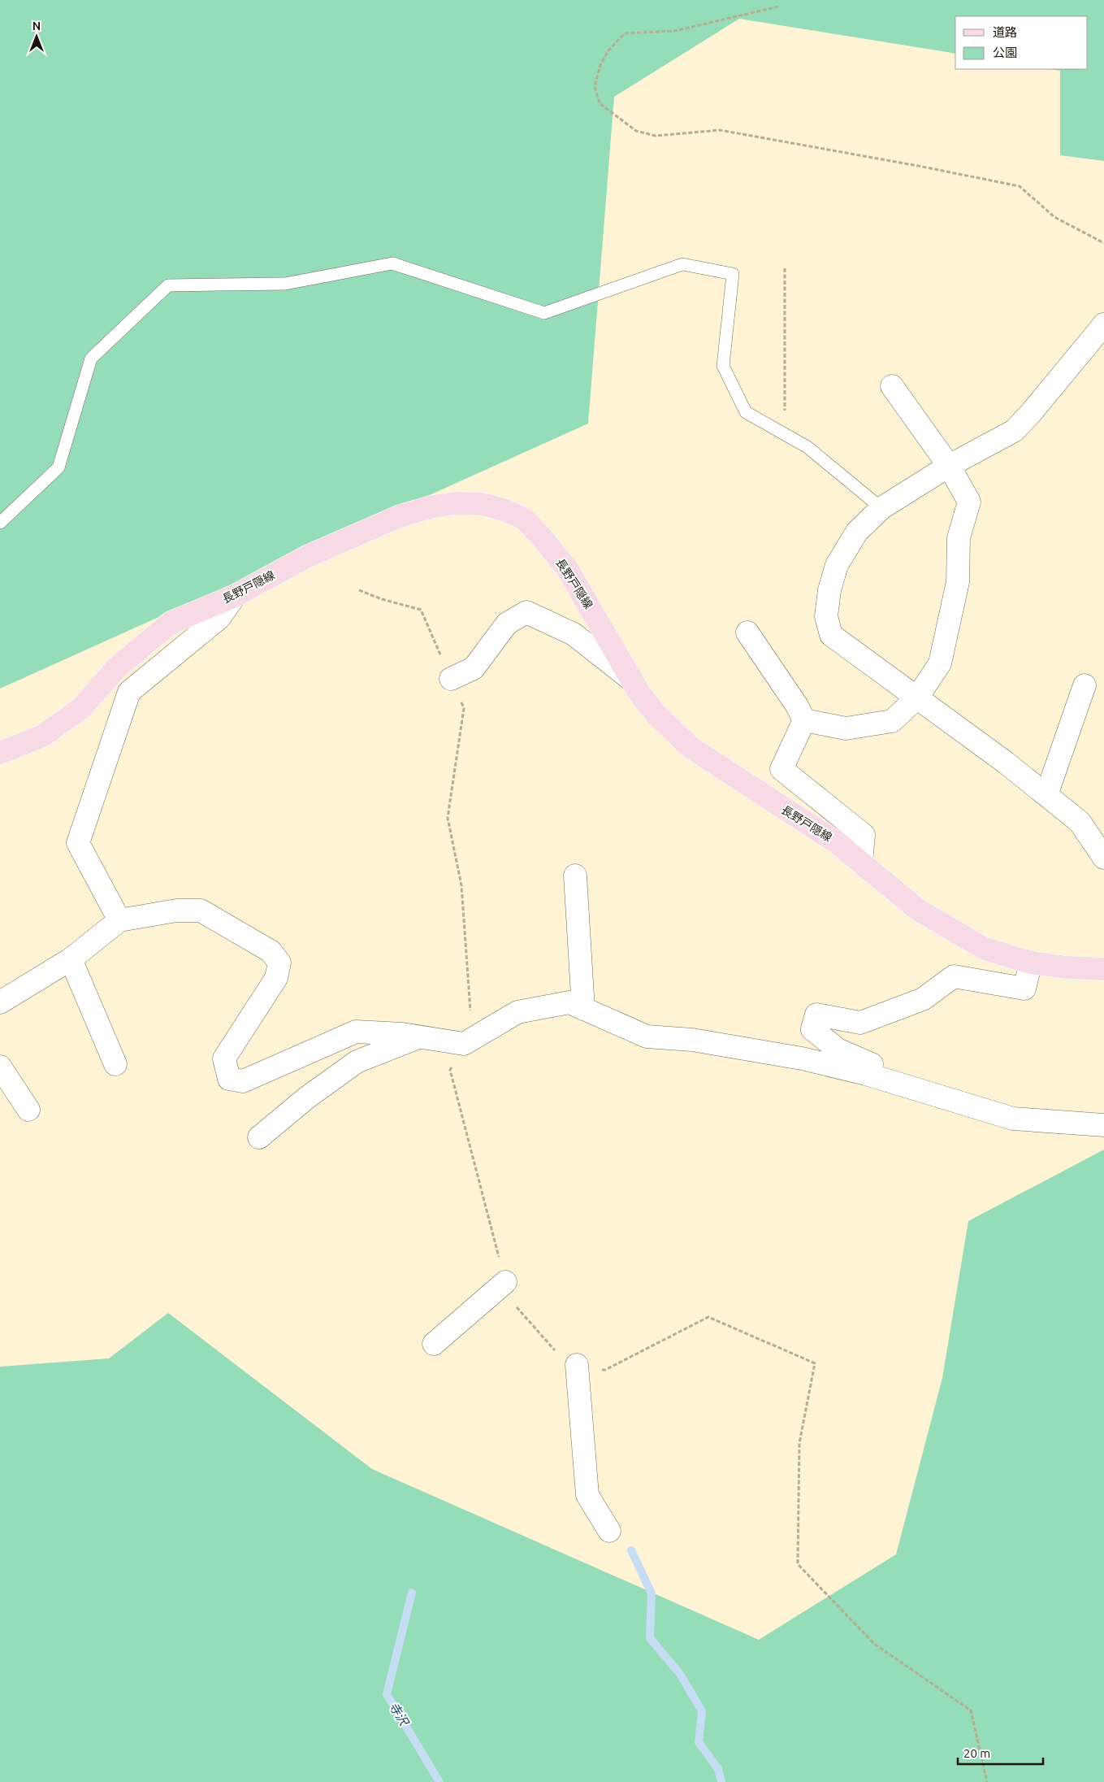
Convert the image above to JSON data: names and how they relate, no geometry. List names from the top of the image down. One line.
{"streets":{"main road":["長野戸隠線"]},"water":["寺沢"],"legend":["道路","公園"],"scale_bar":"20 m","north":"top"}
